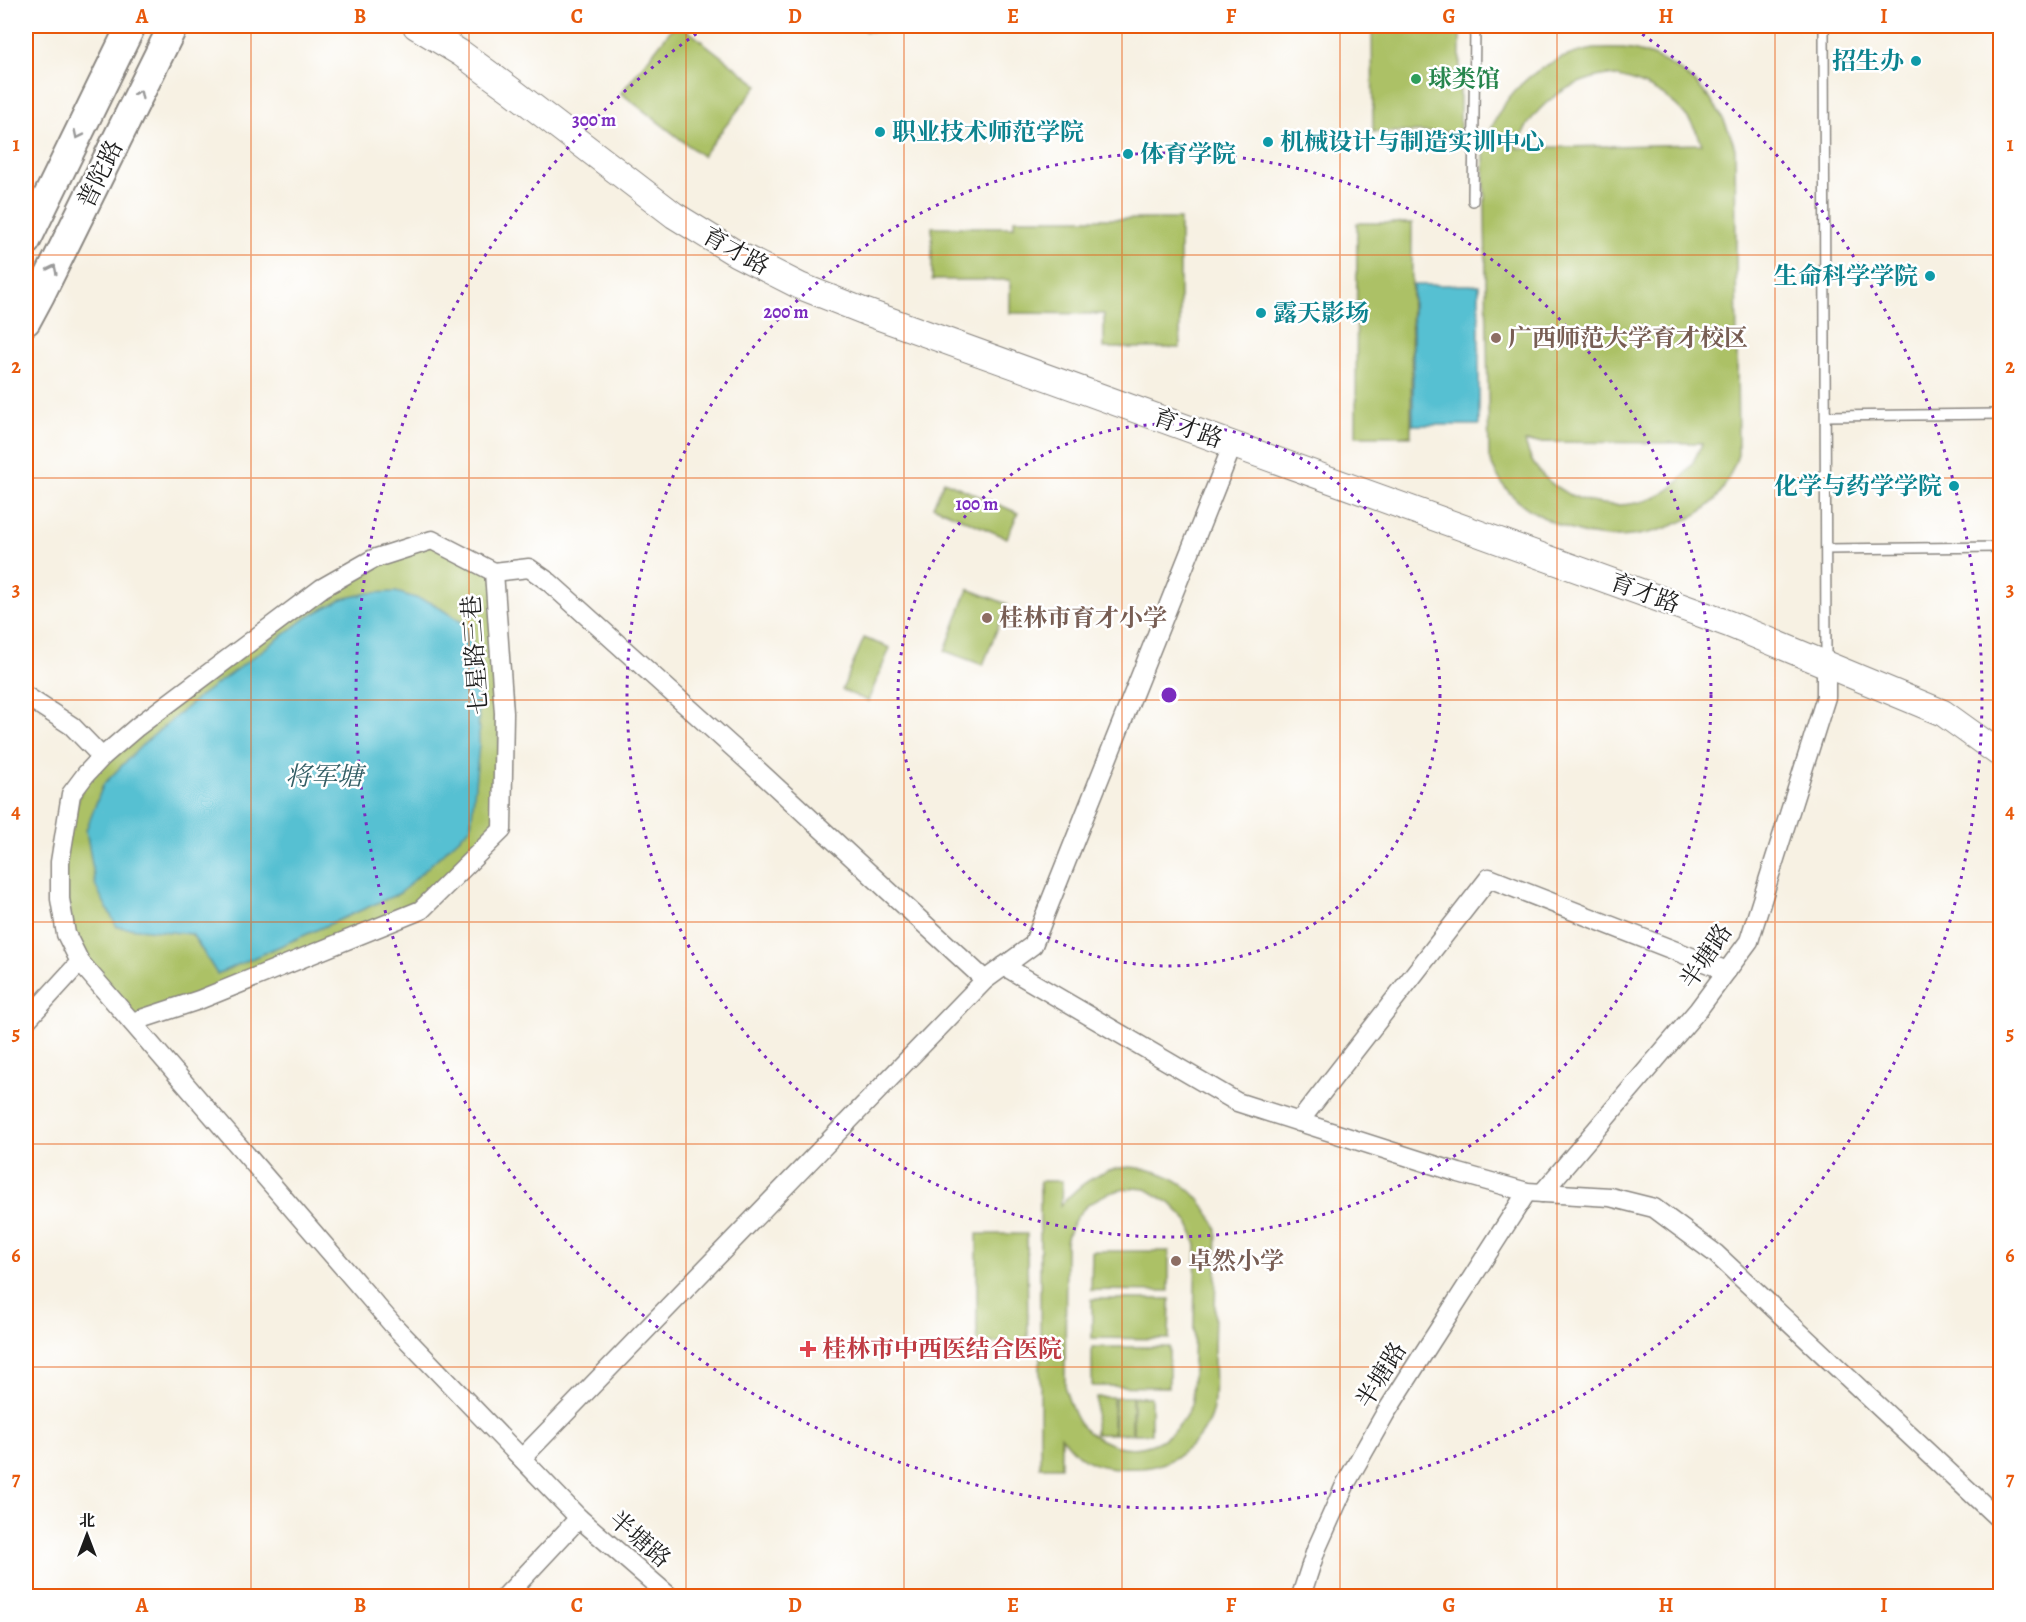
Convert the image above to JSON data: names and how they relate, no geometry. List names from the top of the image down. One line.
{"streets":{"main road":["普陀路","育才路"],"street":["七星路三巷","半塘路"]},"crossings":[["育才路","半塘路"],["七星路三巷","半塘路"]],"water":["将军塘"],"places":{"other":["招生办","球类馆","职业技术师范学院","机械设计与制造实训中心","体育学院","生命科学学院","露天影场","广西师范大学育才校区","化学与药学学院","桂林市育才小学","卓然小学"],"health":["桂林市中西医结合医院"]},"north":"top","grid":{"columns":["A","B","C","D","E","F","G","H","I"],"rows":["1","2","3","4","5","6","7"]},"rings":["300 m","200 m","100 m"]}
